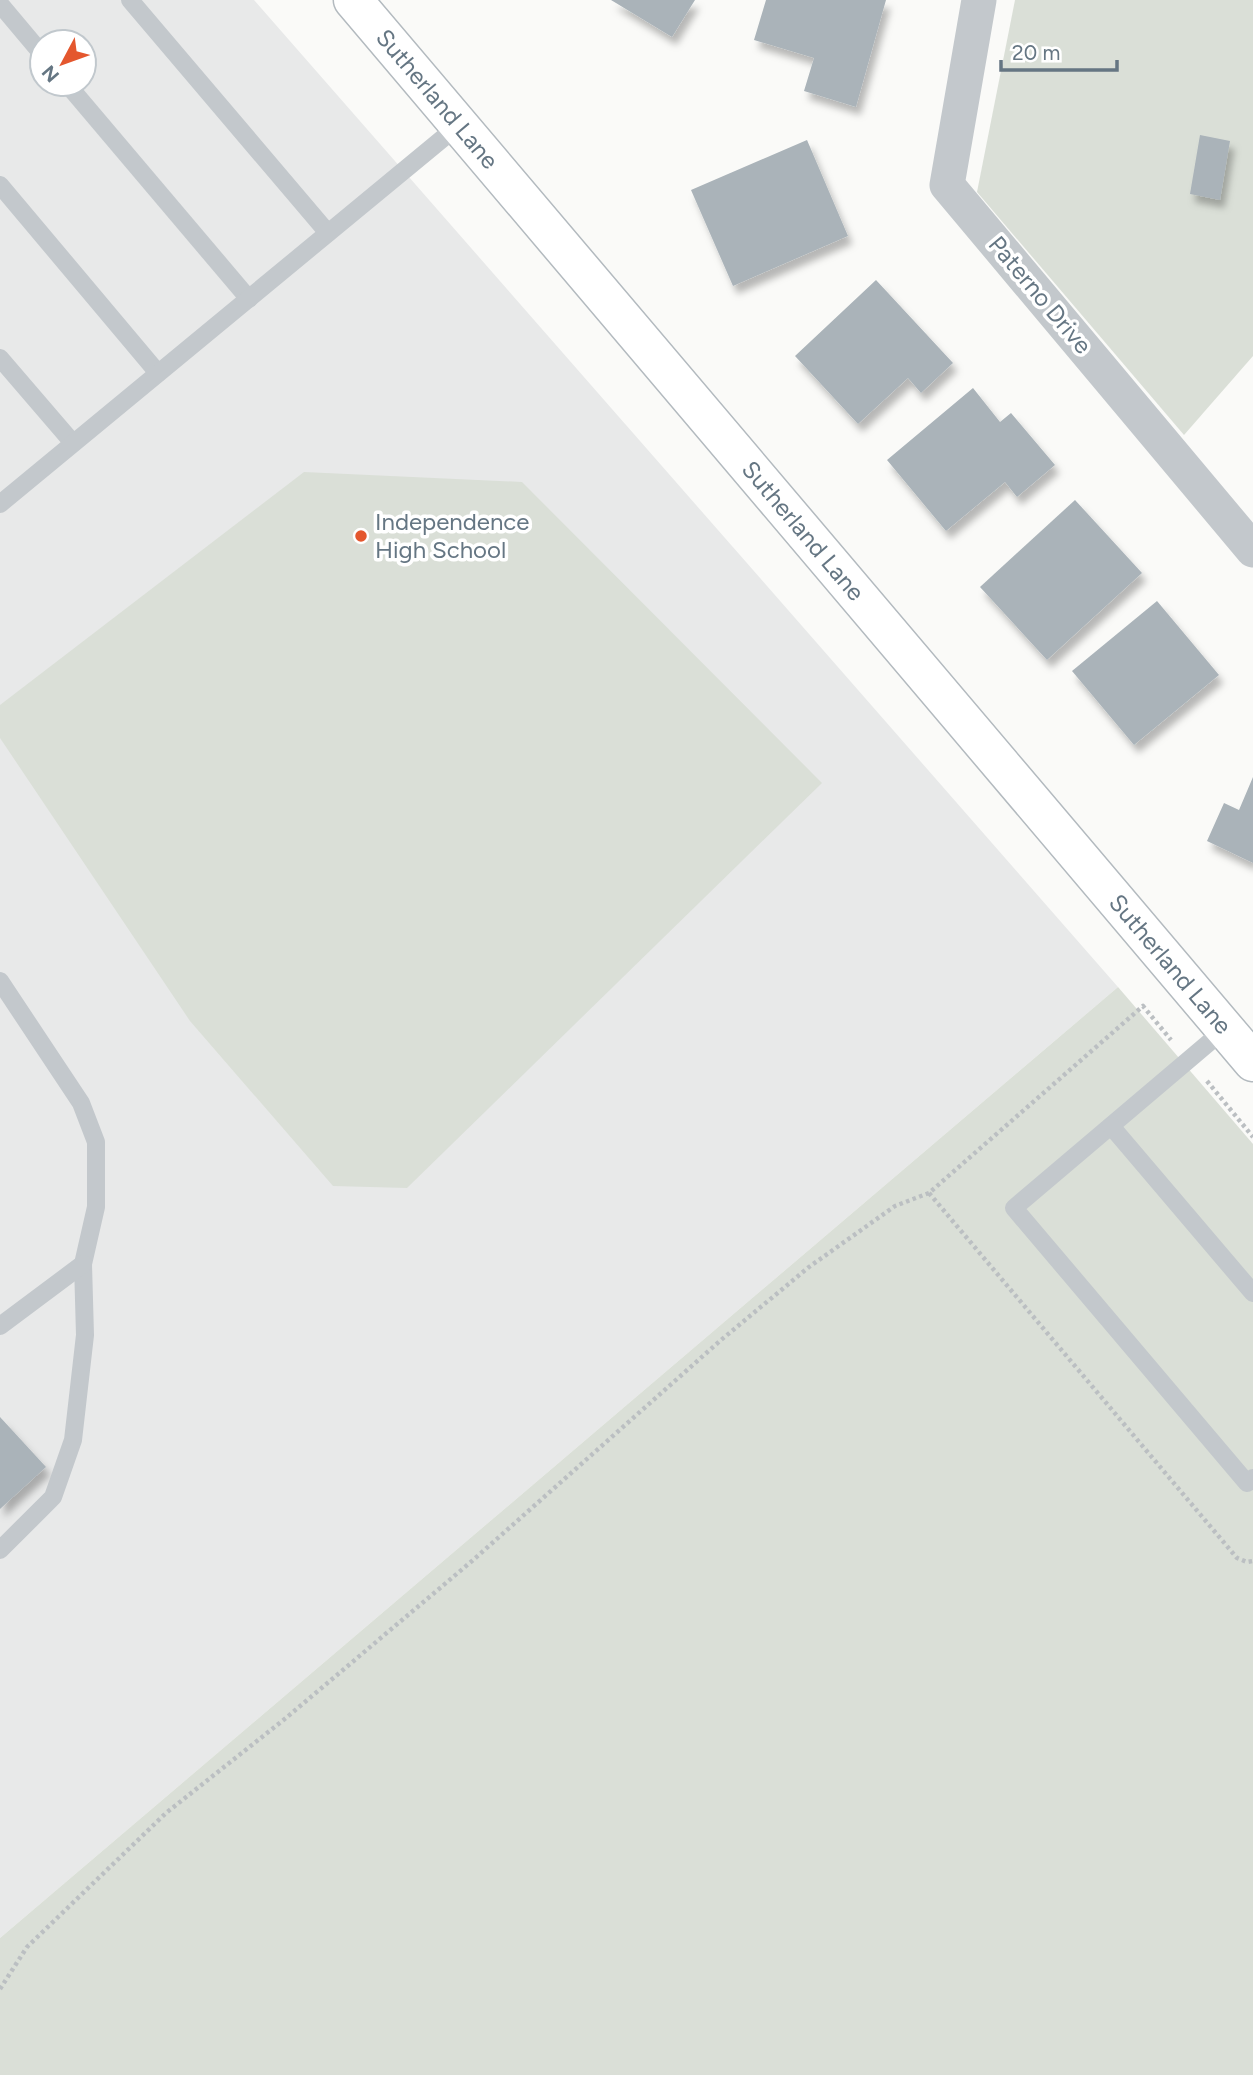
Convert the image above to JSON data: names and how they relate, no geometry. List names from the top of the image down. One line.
{"streets":{"street":["Sutherland Lane","Paterno Drive"]},"places":["Independence High School"],"scale_bar":"20 m","north":"bottom left"}
